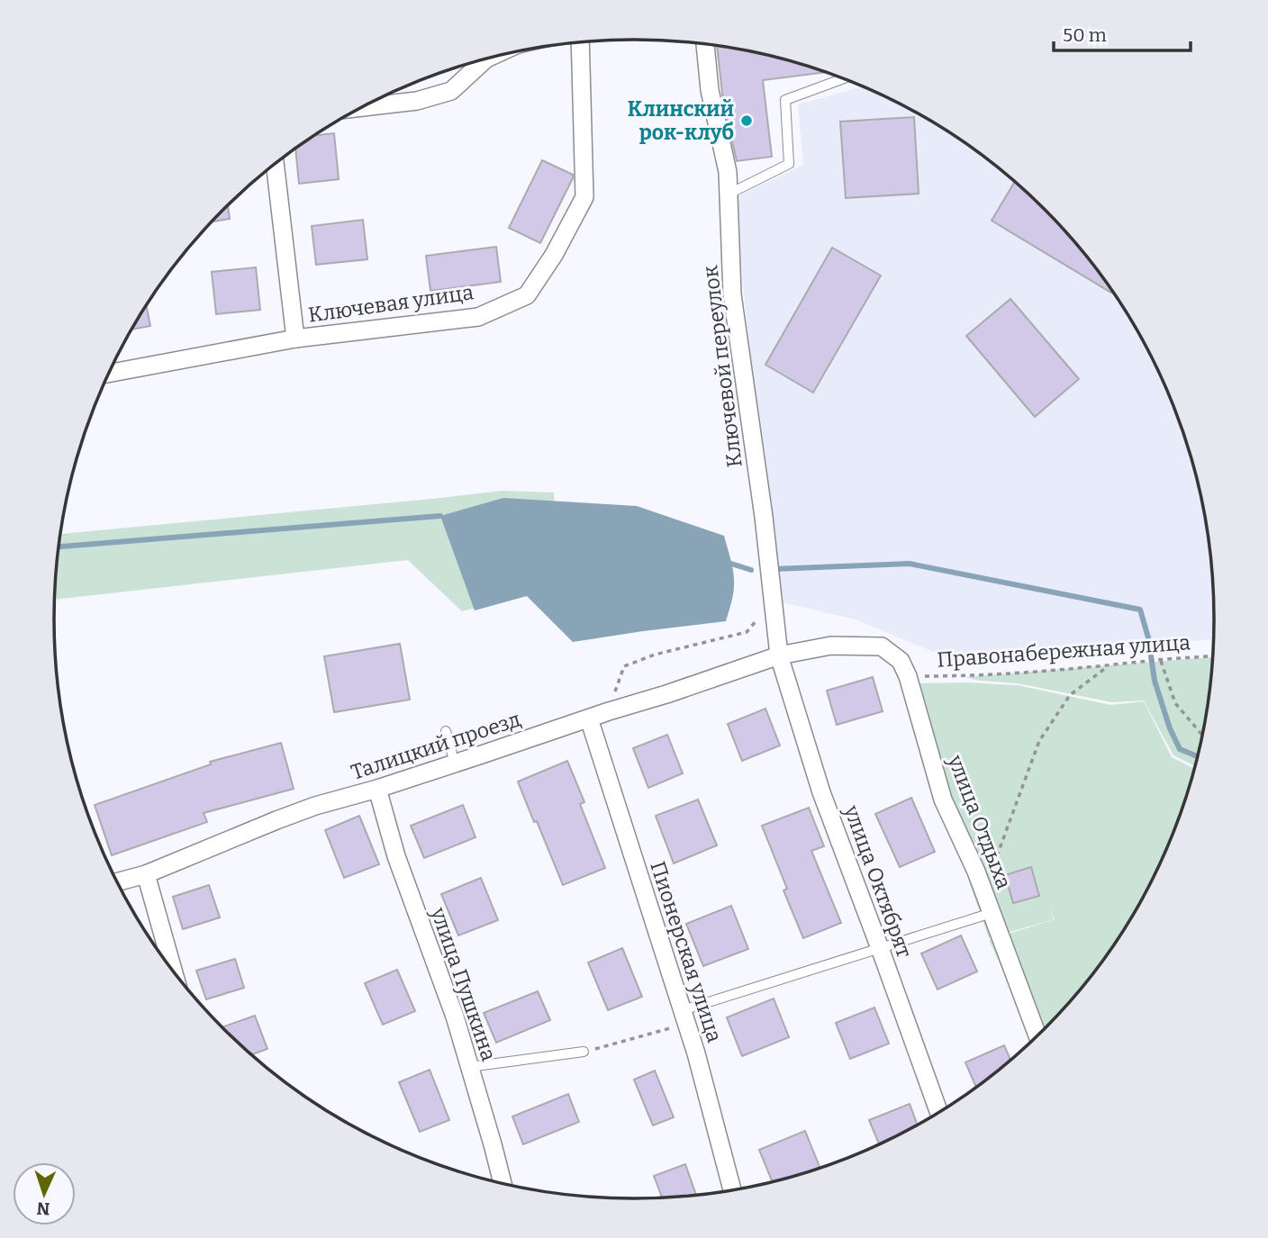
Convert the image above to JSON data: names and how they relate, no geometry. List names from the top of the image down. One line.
{"streets":{"street":["Ключевая улица","Ключевой переулок","Талицкий проезд","улица Отдыха","улица Октябрят","Пионерская улица","улица Пушкина"],"path":["Правонабережная улица"]},"crossings":[["Ключевой переулок","Талицкий проезд"],["Ключевой переулок","улица Отдыха"],["Ключевой переулок","улица Октябрят"],["Правонабережная улица","улица Отдыха"],["Талицкий проезд","улица Отдыха"],["Талицкий проезд","улица Октябрят"],["Талицкий проезд","Пионерская улица"],["Талицкий проезд","улица Пушкина"],["улица Отдыха","улица Октябрят"]],"places":["Клинский рок-клуб"],"scale_bar":"50 m","north":"bottom"}
